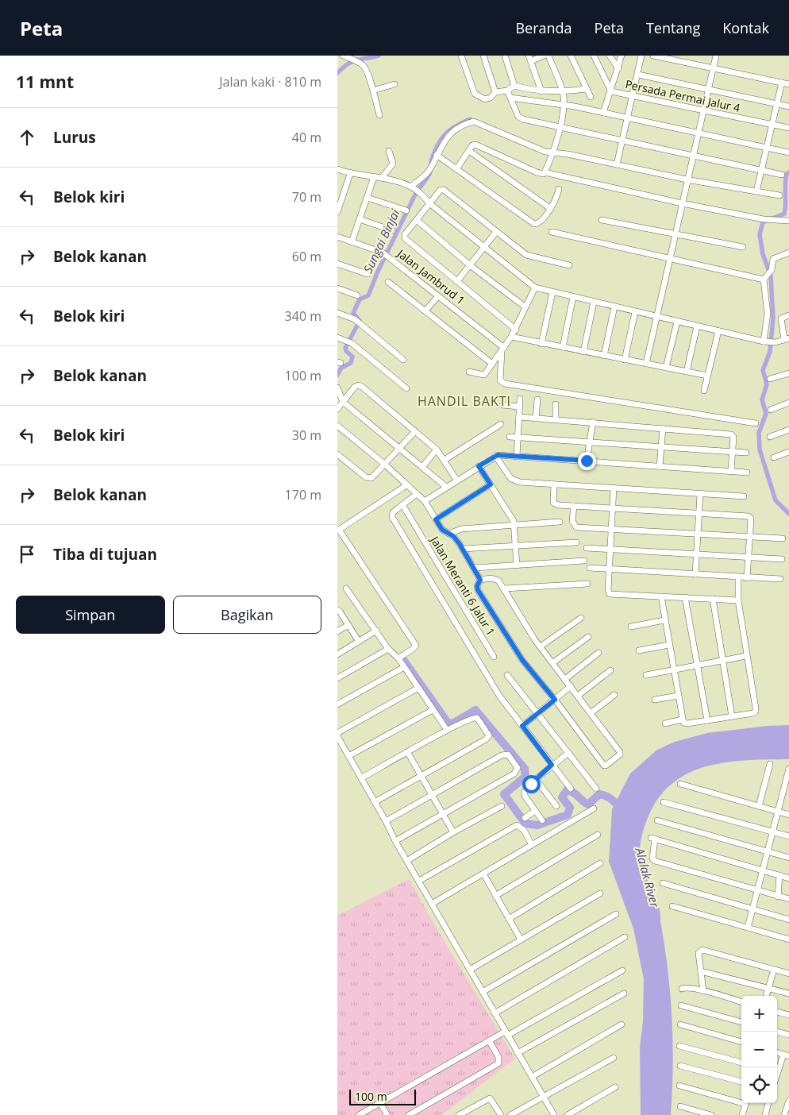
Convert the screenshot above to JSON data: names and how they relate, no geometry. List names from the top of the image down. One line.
{"streets":{"street":["Persada Permai Jalur 4","Jalan Jambrud 1","Jalan Meranti 6 Jalur 1"]},"districts":["HANDIL BAKTI"],"water":["Sungai Binjai","Alalak River"],"scale_bar":"100 m","page":{"header":"Peta","nav":["Beranda","Peta","Tentang","Kontak"],"heading":["11 mnt","Jalan kaki · 810 m"],"list":[["Lurus","40 m"],["Belok kiri","70 m"],["Belok kanan","60 m"],["Belok kiri","340 m"],["Belok kanan","100 m"],["Belok kiri","30 m"],["Belok kanan","170 m"],"Tiba di tujuan"],"buttons":["Simpan","Bagikan"],"map_buttons":["+","−"],"scale":"100 m"}}
